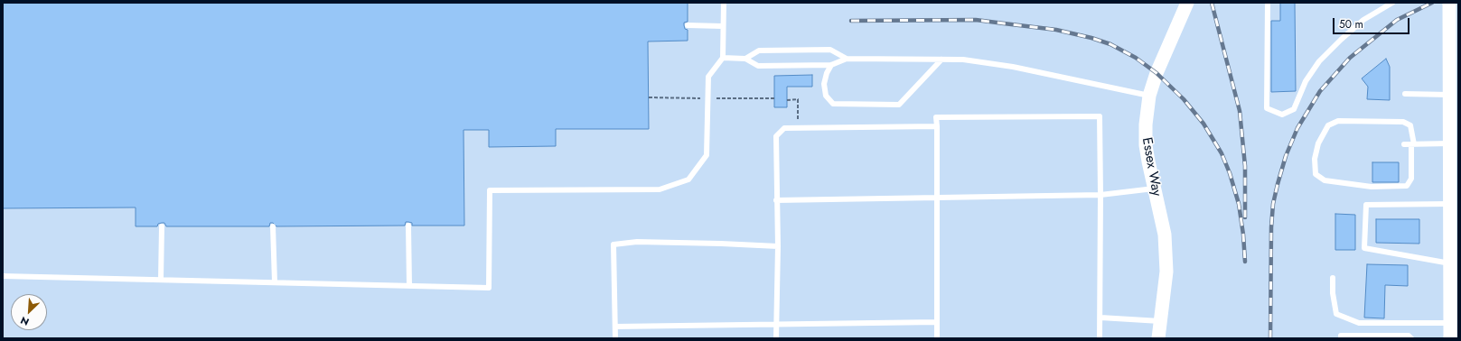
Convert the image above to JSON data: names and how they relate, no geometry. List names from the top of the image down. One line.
{"streets":{"street":["Essex Way"]},"scale_bar":"50 m","north":"bottom left"}
